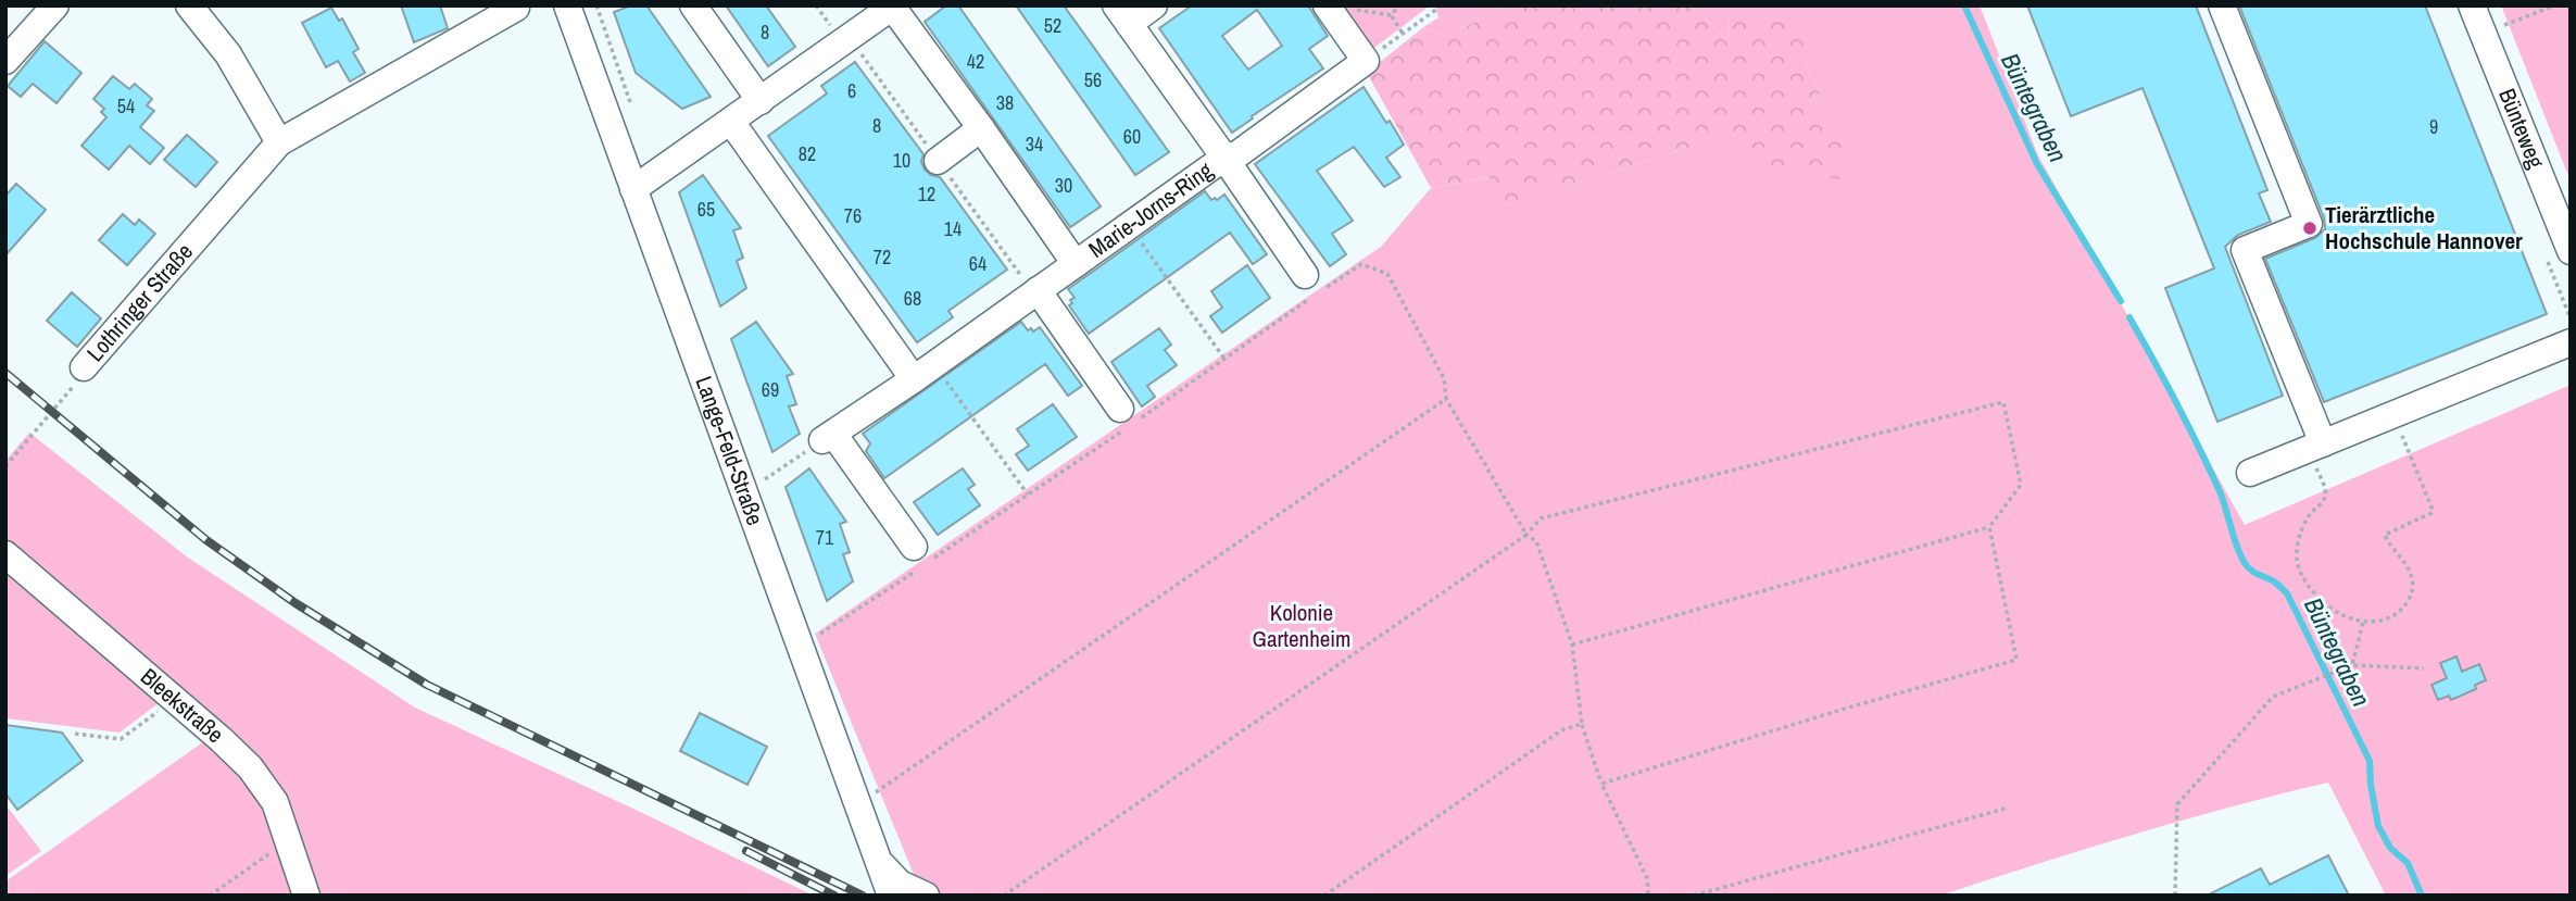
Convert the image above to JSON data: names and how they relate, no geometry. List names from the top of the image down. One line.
{"streets":{"street":["Bünteweg","Marie-Jorns-Ring","Lothringer Straße","Lange-Feld-Straße","Bleekstraße"]},"crossings":[["Marie-Jorns-Ring","Lange-Feld-Straße"]],"water":["Büntegraben"],"parks":["Kolonie Gartenheim"],"places":["Tierärztliche Hochschule Hannover"],"house_numbers":["52","8","42","56","6","38","54","8","9","60","34","82","10","30","12","65","76","14","72","64","68","69","71"]}
